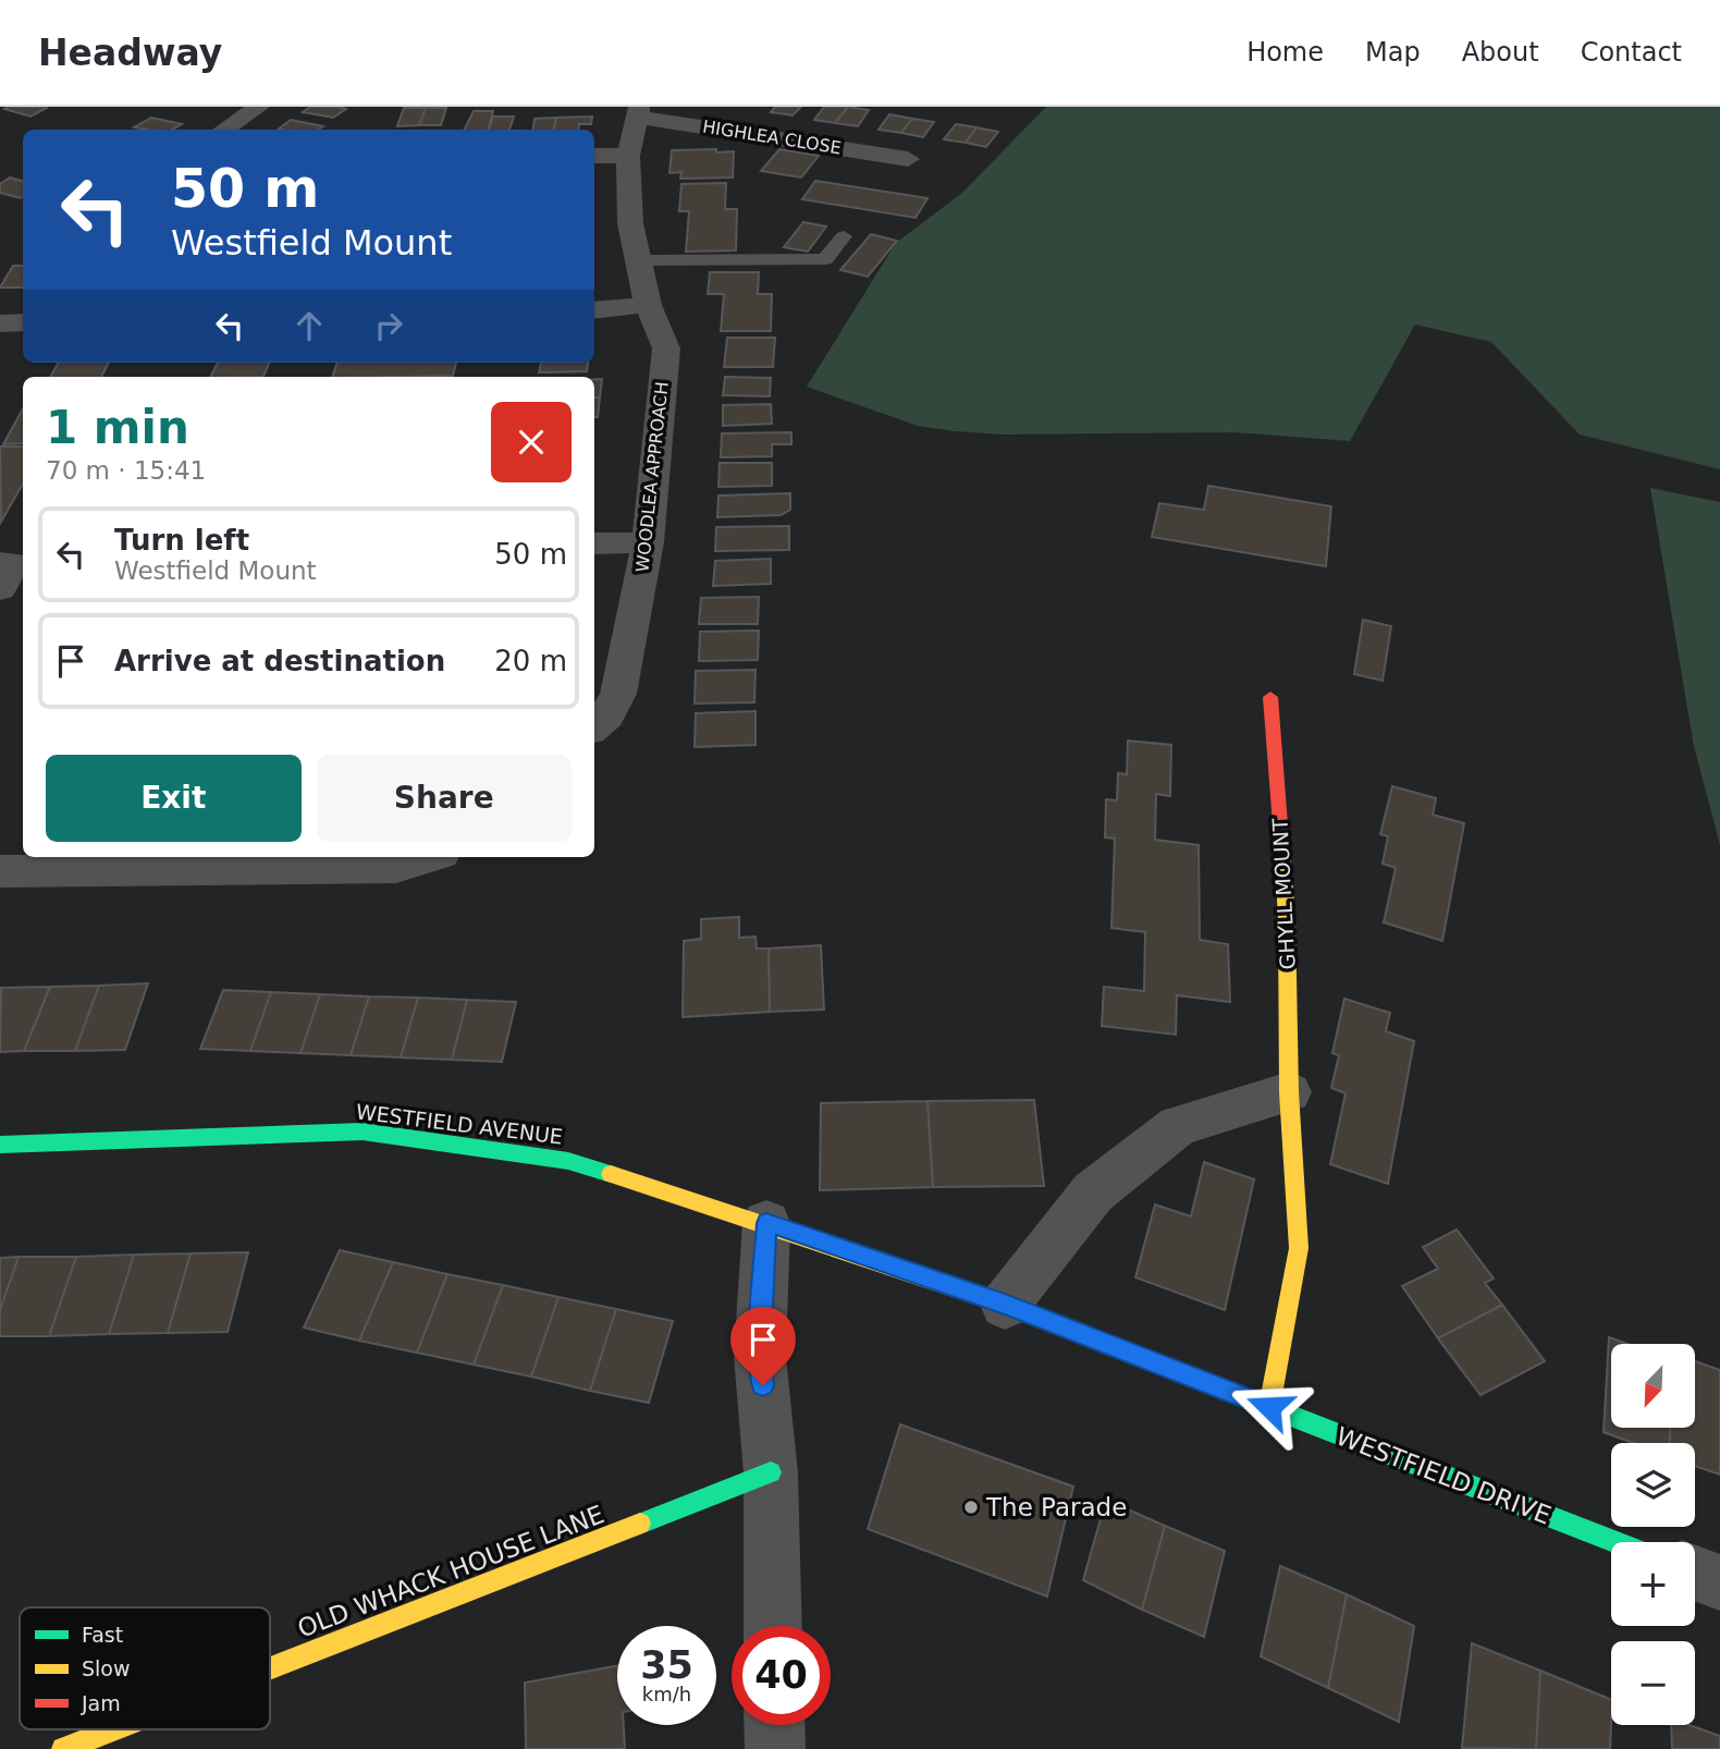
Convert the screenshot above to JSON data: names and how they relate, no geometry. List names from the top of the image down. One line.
{"streets":{"street":["HIGHLEA CLOSE","WOODLEA APPROACH","GHYLL MOUNT","WESTFIELD AVENUE","WESTFIELD DRIVE","OLD WHACK HOUSE LANE"]},"crossings":[["HIGHLEA CLOSE","WOODLEA APPROACH"],["GHYLL MOUNT","WESTFIELD DRIVE"],["WESTFIELD AVENUE","WESTFIELD DRIVE"]],"places":["The Parade"],"legend":["Fast","Slow","Jam"],"north":"bottom left","page":{"header":"Headway","nav":["Home","Map","About","Contact"],"turn":["50 m","Westfield Mount"],"heading":["1 min","70 m · 15:41"],"list":[{"name":"Turn left","note":"Westfield Mount","value":"50 m"},{"name":"Arrive at destination","value":"20 m"}],"buttons":["Exit","Share"],"map_buttons":["+","−"],"speed":"35 km/h","limit":"40"}}
